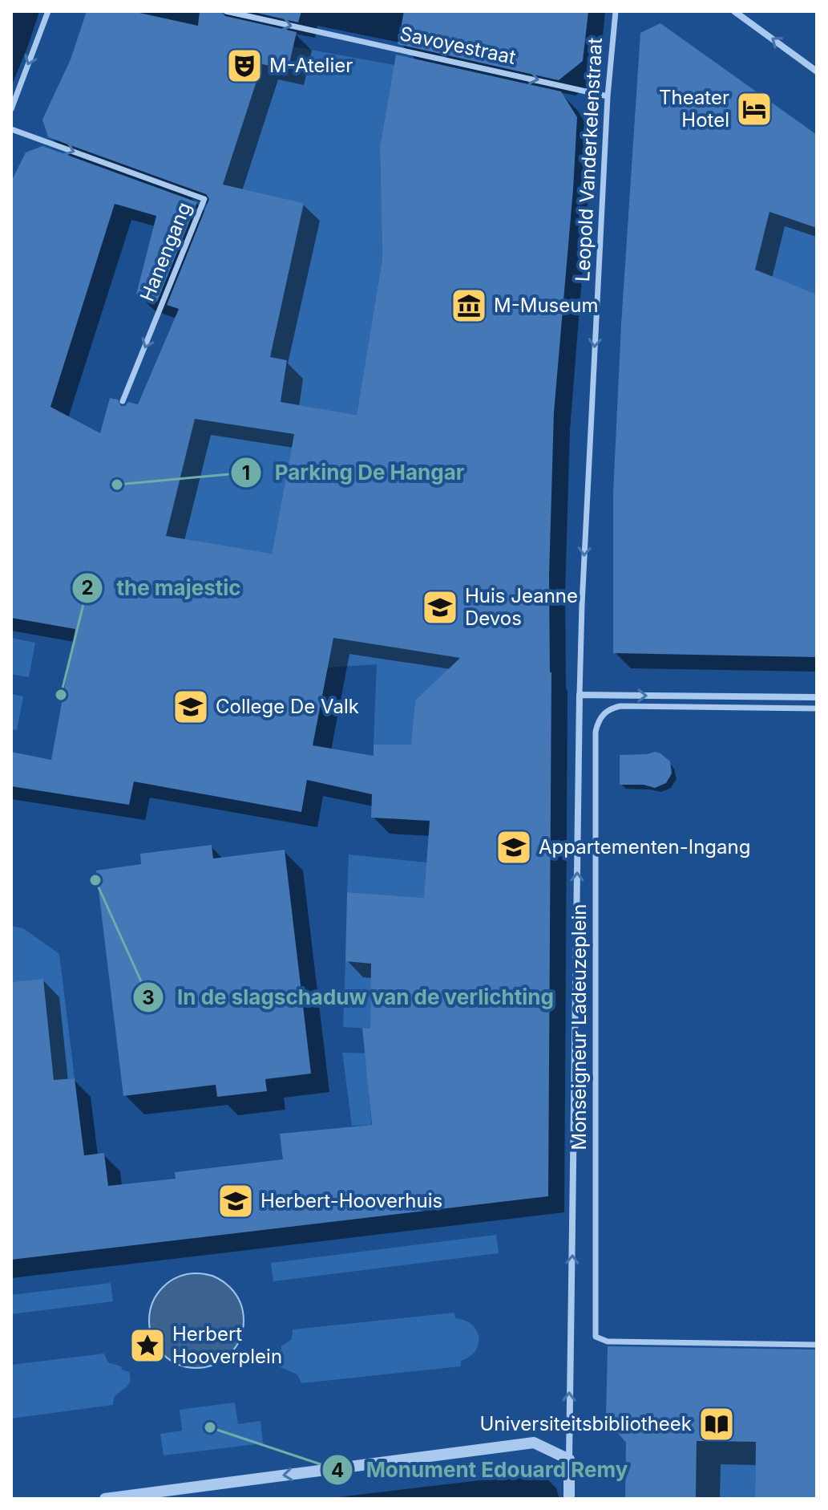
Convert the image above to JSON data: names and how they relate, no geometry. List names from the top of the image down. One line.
{"streets":{"street":["Savoyestraat","Leopold Vanderkelenstraat","Hanengang","Monseigneur Ladeuzeplein"]},"crossings":[["Savoyestraat","Leopold Vanderkelenstraat"],["Leopold Vanderkelenstraat","Monseigneur Ladeuzeplein"]],"one_way":["Savoyestraat","Leopold Vanderkelenstraat","Monseigneur Ladeuzeplein"],"places":{"theatre":["M-Atelier"],"hotel":["Theater Hotel"],"museum":["M-Museum"],"other":["Parking De Hangar","the majestic","In de slagschaduw van de verlichting","Monument Edouard Remy"],"school or university":["Huis Jeanne Devos","College De Valk","Appartementen-Ingang","Herbert-Hooverhuis"],"place":["Herbert Hooverplein"],"library":["Universiteitsbibliotheek"]}}
